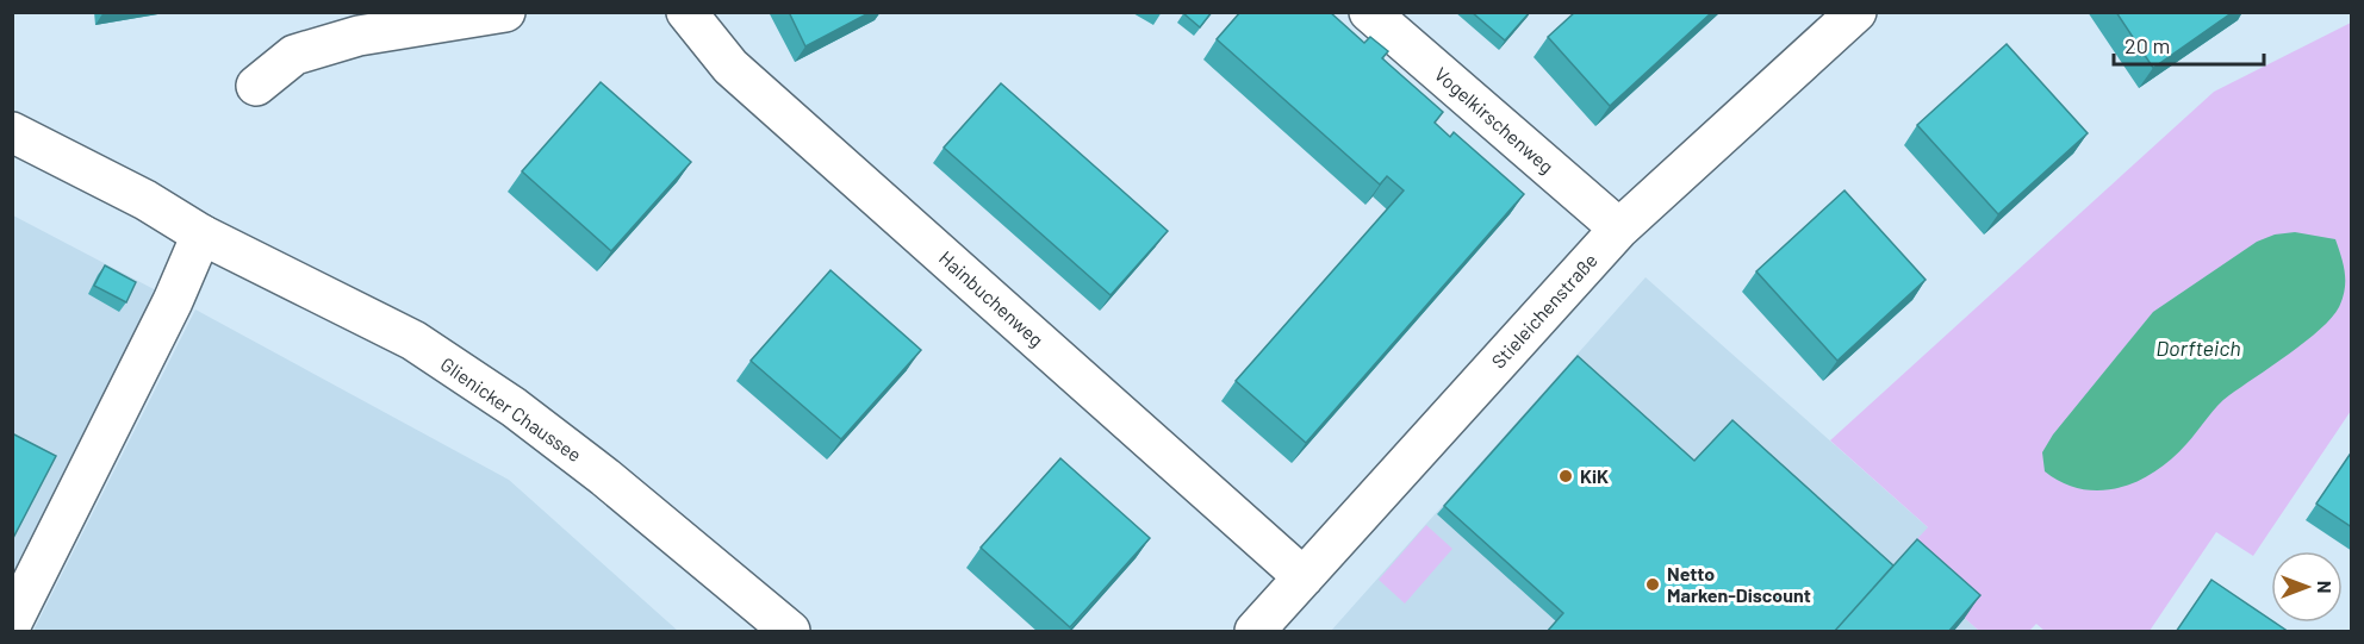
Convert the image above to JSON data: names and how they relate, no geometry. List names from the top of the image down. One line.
{"streets":{"street":["Vogelkirschenweg","Hainbuchenweg","Stieleichenstraße","Glienicker Chaussee"]},"crossings":[["Vogelkirschenweg","Stieleichenstraße"],["Hainbuchenweg","Stieleichenstraße"]],"water":["Dorfteich"],"places":["KiK","Netto Marken-Discount"],"scale_bar":"20 m","north":"right"}
